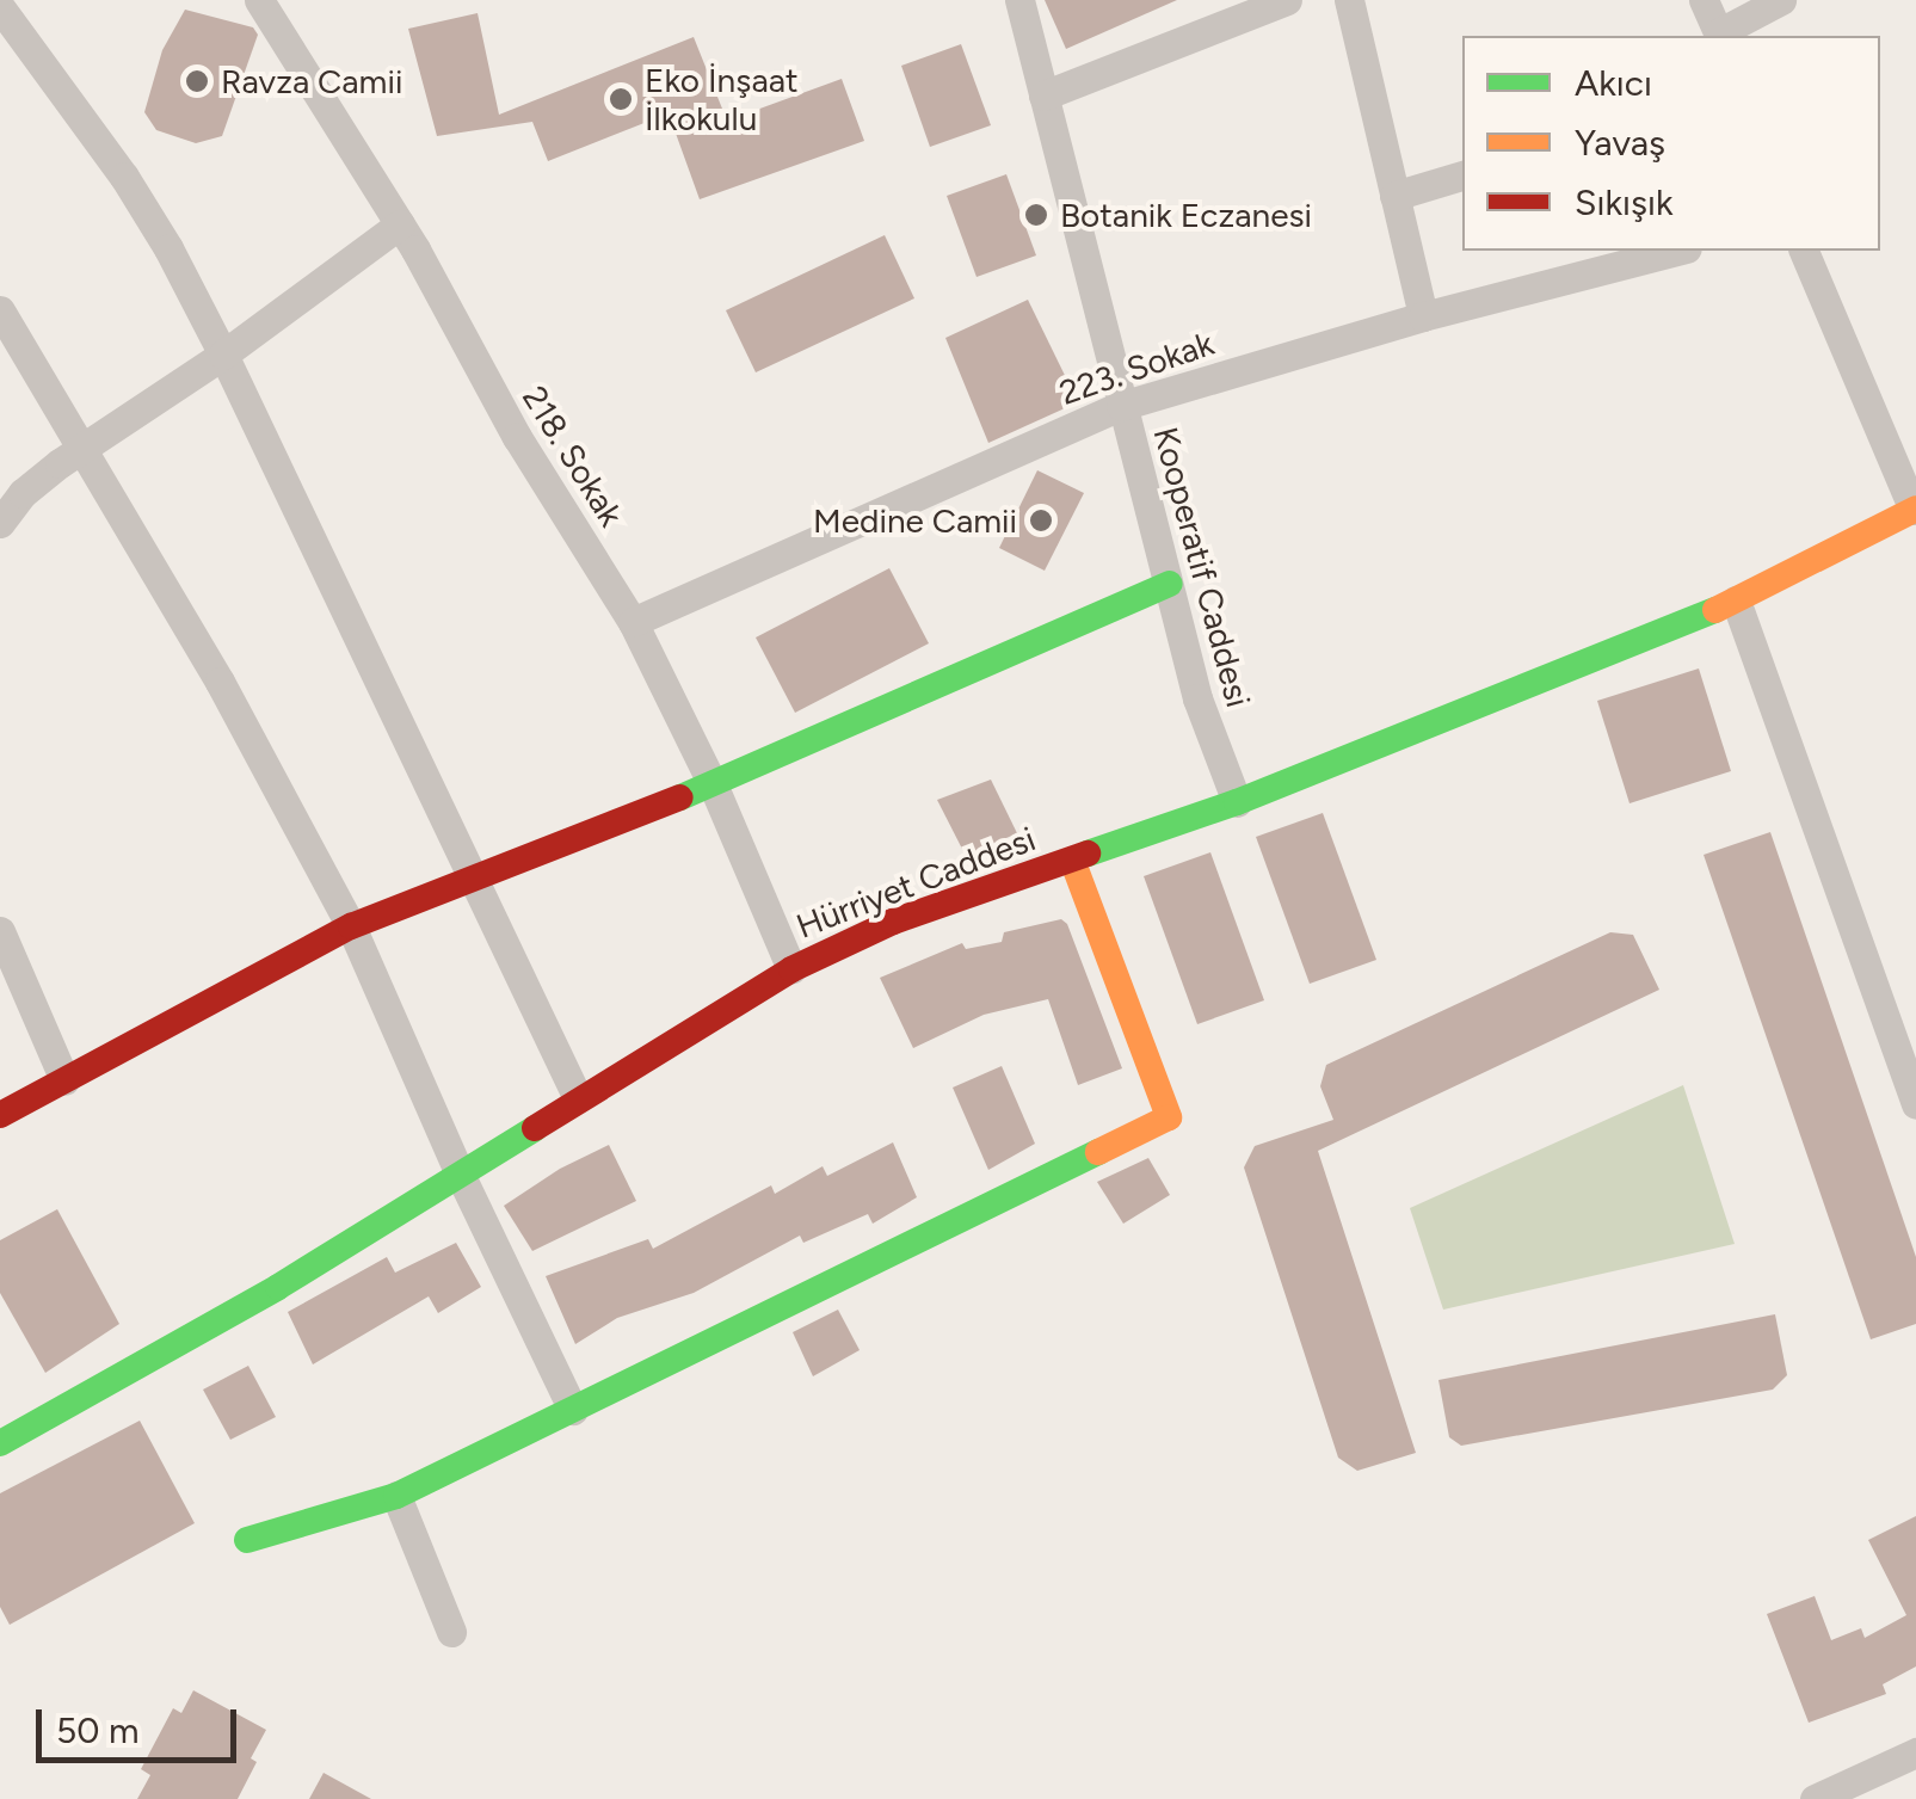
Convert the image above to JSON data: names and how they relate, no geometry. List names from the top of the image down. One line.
{"streets":{"street":["223. Sokak","218. Sokak","Kooperatif Caddesi","Hürriyet Caddesi"]},"crossings":[["223. Sokak","218. Sokak"],["223. Sokak","Kooperatif Caddesi"],["218. Sokak","Hürriyet Caddesi"],["Kooperatif Caddesi","Hürriyet Caddesi"]],"places":["Ravza Camii","Eko İnşaat İlkokulu","Botanik Eczanesi","Medine Camii"],"legend":["Akıcı","Yavaş","Sıkışık"],"scale_bar":"50 m"}
